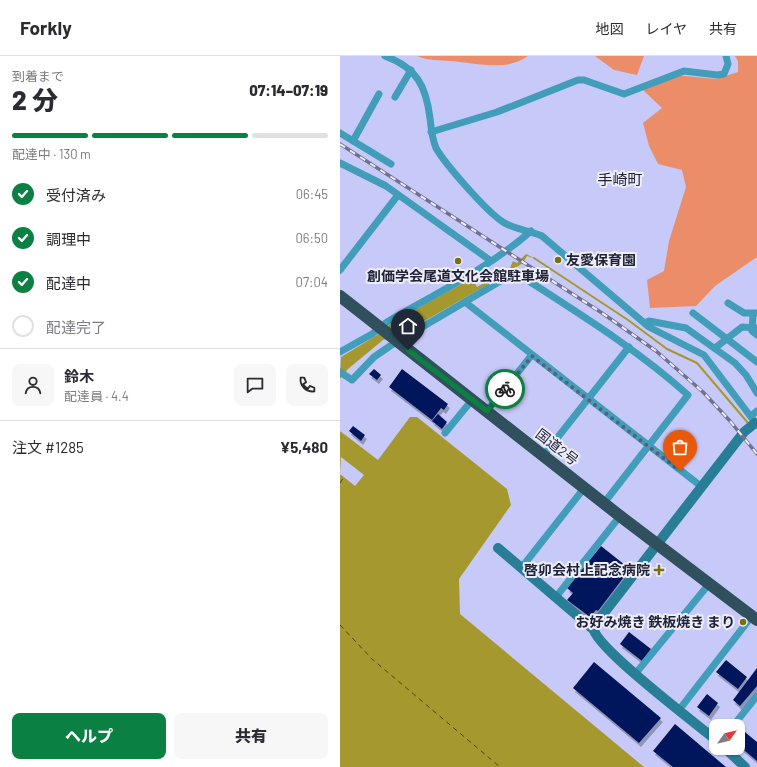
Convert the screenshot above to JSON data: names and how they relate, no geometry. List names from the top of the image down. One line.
{"streets":{"highway":["国道2号"]},"districts":["手崎町"],"places":{"other":["友愛保育園","創価学会尾道文化会館駐車場","お好み焼き 鉄板焼き まり"],"health":["啓卯会村上記念病院"]},"north":"top right","page":{"header":"Forkly","nav":["地図","レイヤ","共有"],"heading":["2 分","到着まで","07:14–07:19"],"panel":["鈴木","配達員 · 4.4","注文 #1285","¥5,480"],"bar":"配達中 · 130 m","list":[["受付済み","06:45"],["調理中","06:50"],["配達中","07:04"],"配達完了"],"buttons":["ヘルプ","共有"]}}
